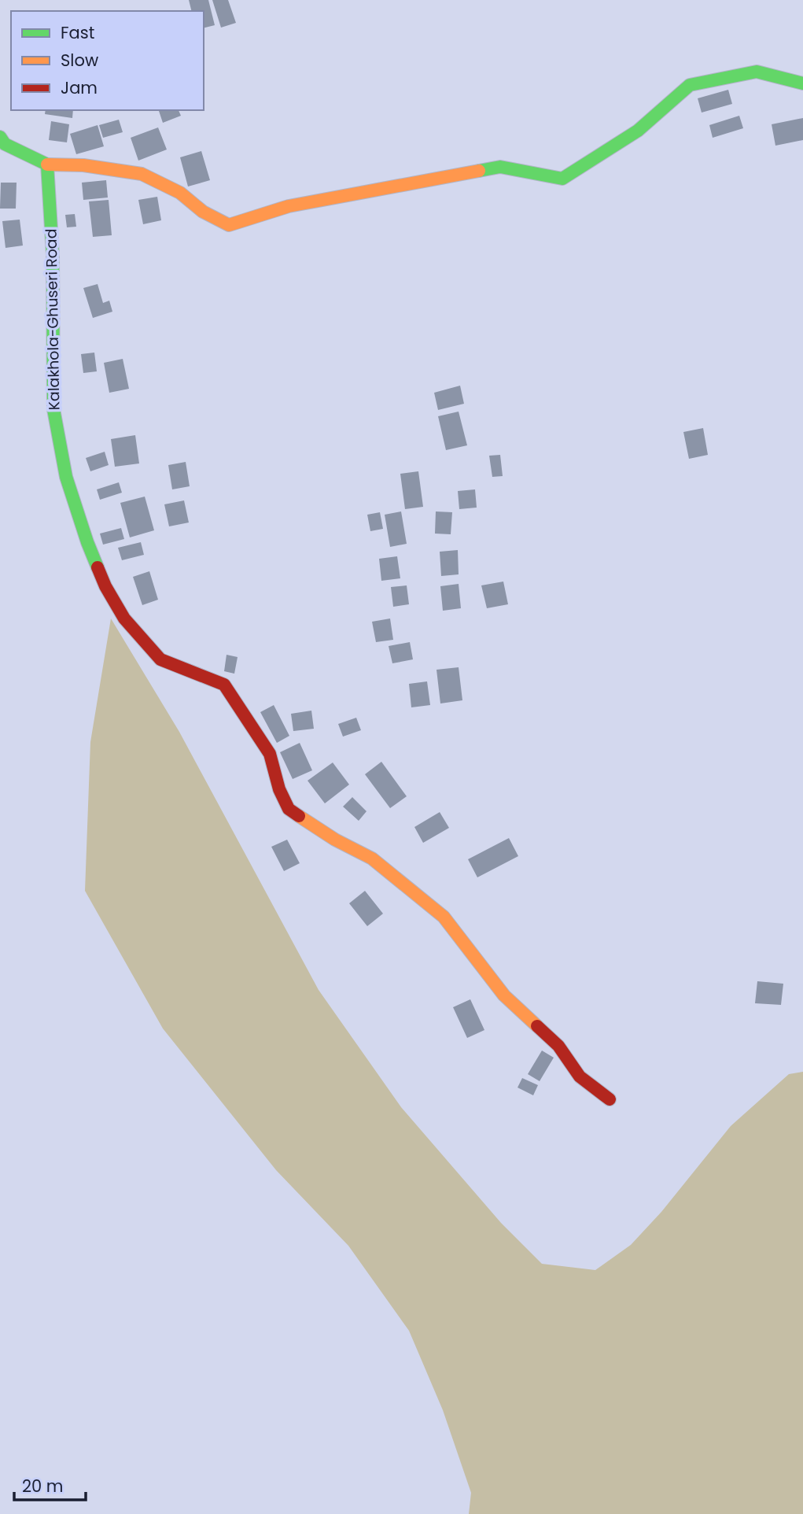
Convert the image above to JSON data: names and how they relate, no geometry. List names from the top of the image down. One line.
{"streets":{"street":["Kalakhola-Ghuseri Road"]},"legend":["Fast","Slow","Jam"],"scale_bar":"20 m"}
